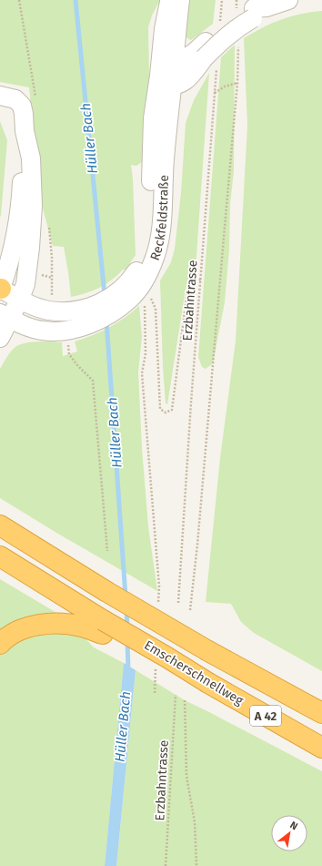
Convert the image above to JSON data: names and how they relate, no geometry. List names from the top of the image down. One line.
{"streets":{"highway":["Emscherschnellweg","A 42"],"street":["Reckfeldstraße"],"path":["Erzbahntrasse"]},"water":["Hüller Bach"],"north":"top right"}
